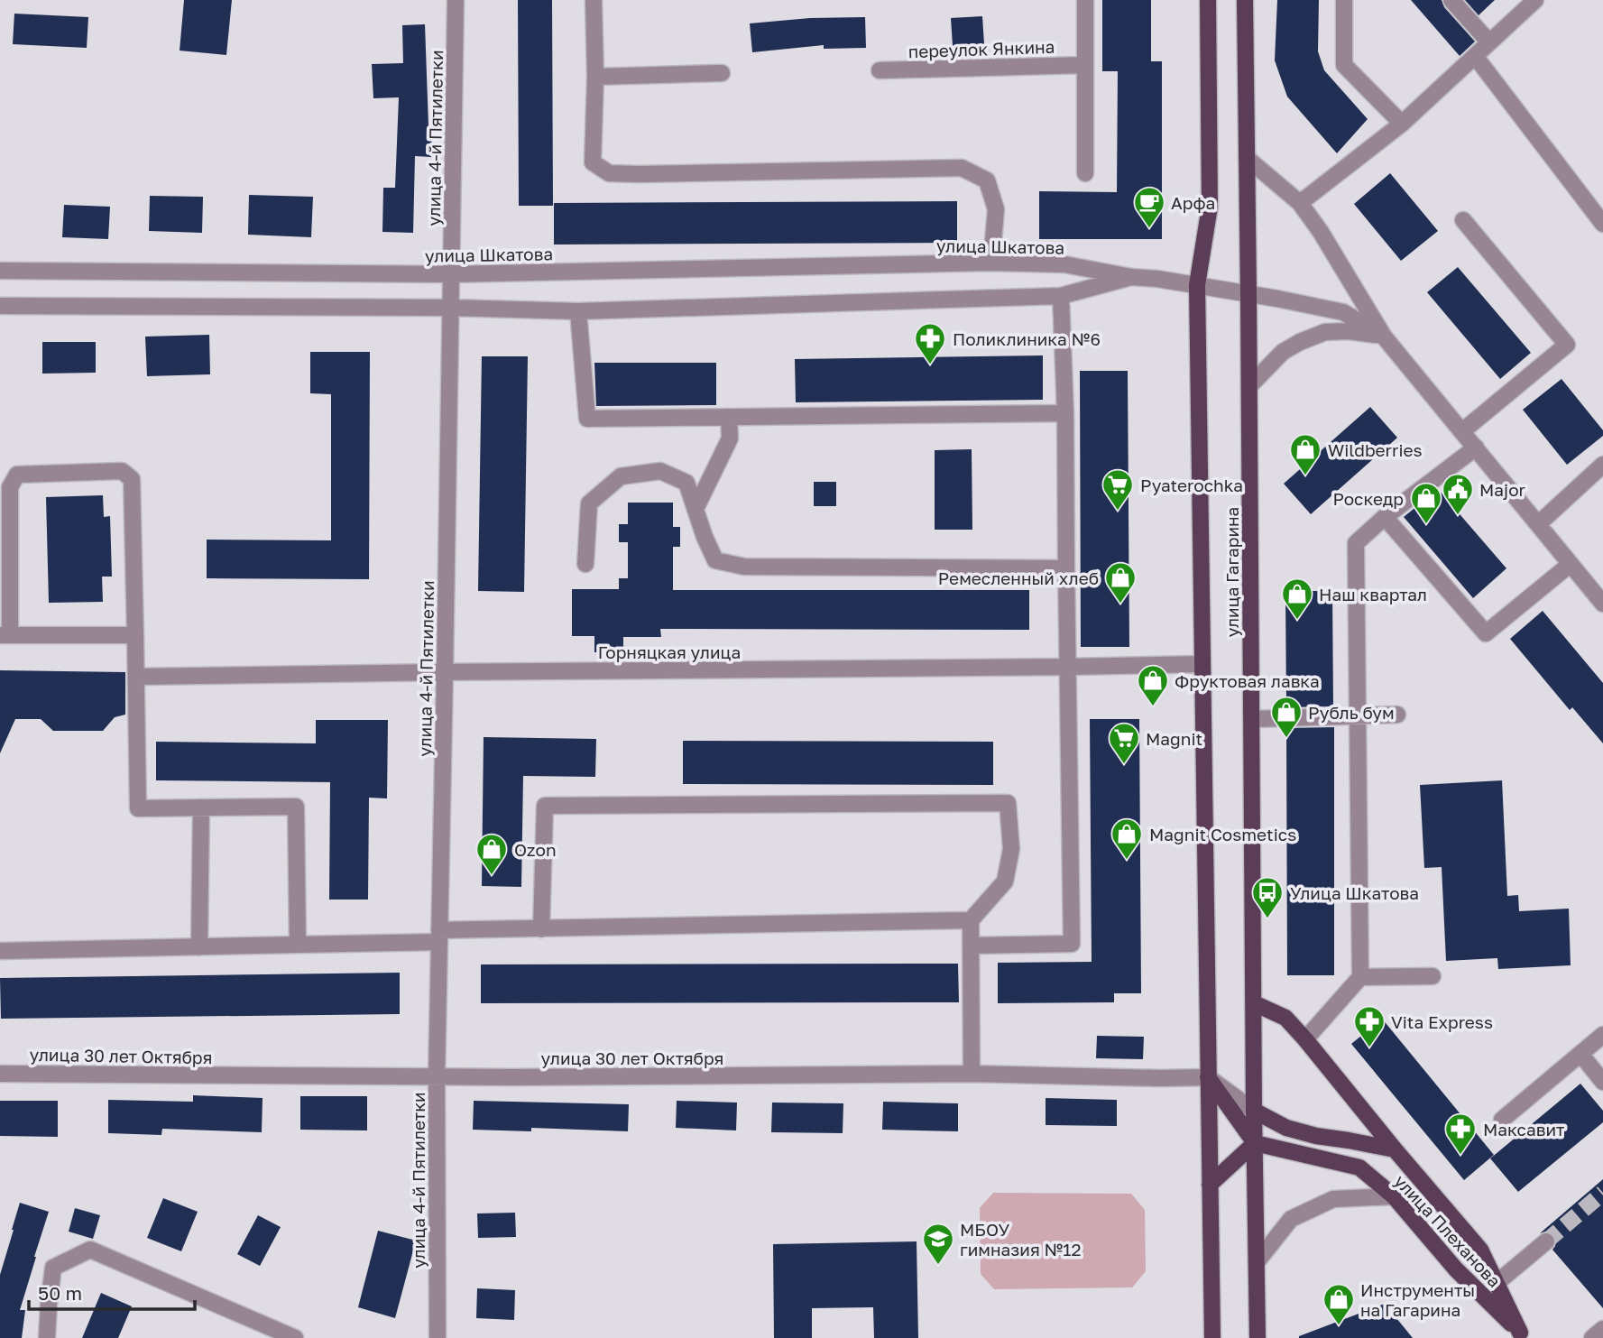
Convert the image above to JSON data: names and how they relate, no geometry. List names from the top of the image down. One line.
{"streets":{"main road":["улица Гагарина","улица Плеханова"],"street":["переулок Янкина","улица 4-й Пятилетки","улица Шкатова","Горняцкая улица","улица 30 лет Октября"]},"crossings":[["улица 4-й Пятилетки","улица Шкатова"],["улица 4-й Пятилетки","Горняцкая улица"],["улица 4-й Пятилетки","улица 30 лет Октября"],["улица Гагарина","Горняцкая улица"],["улица Гагарина","улица 30 лет Октября"],["улица Гагарина","улица Плеханова"]],"places":{"cafe":["Арфа"],"pharmacy":["Поликлиника №6","Vita Express","Максавит"],"shop":["Wildberries","Роскедр","Ремесленный хлеб","Наш квартал","Фруктовая лавка","Рубль бум","Magnit Cosmetics","Ozon","Инструменты на Гагарина"],"supermarket":["Pyaterochka","Magnit"],"public building":["Major"],"bus stop":["Улица Шкатова"],"school or university":["МБОУ гимназия №12"]},"scale_bar":"50 m"}
